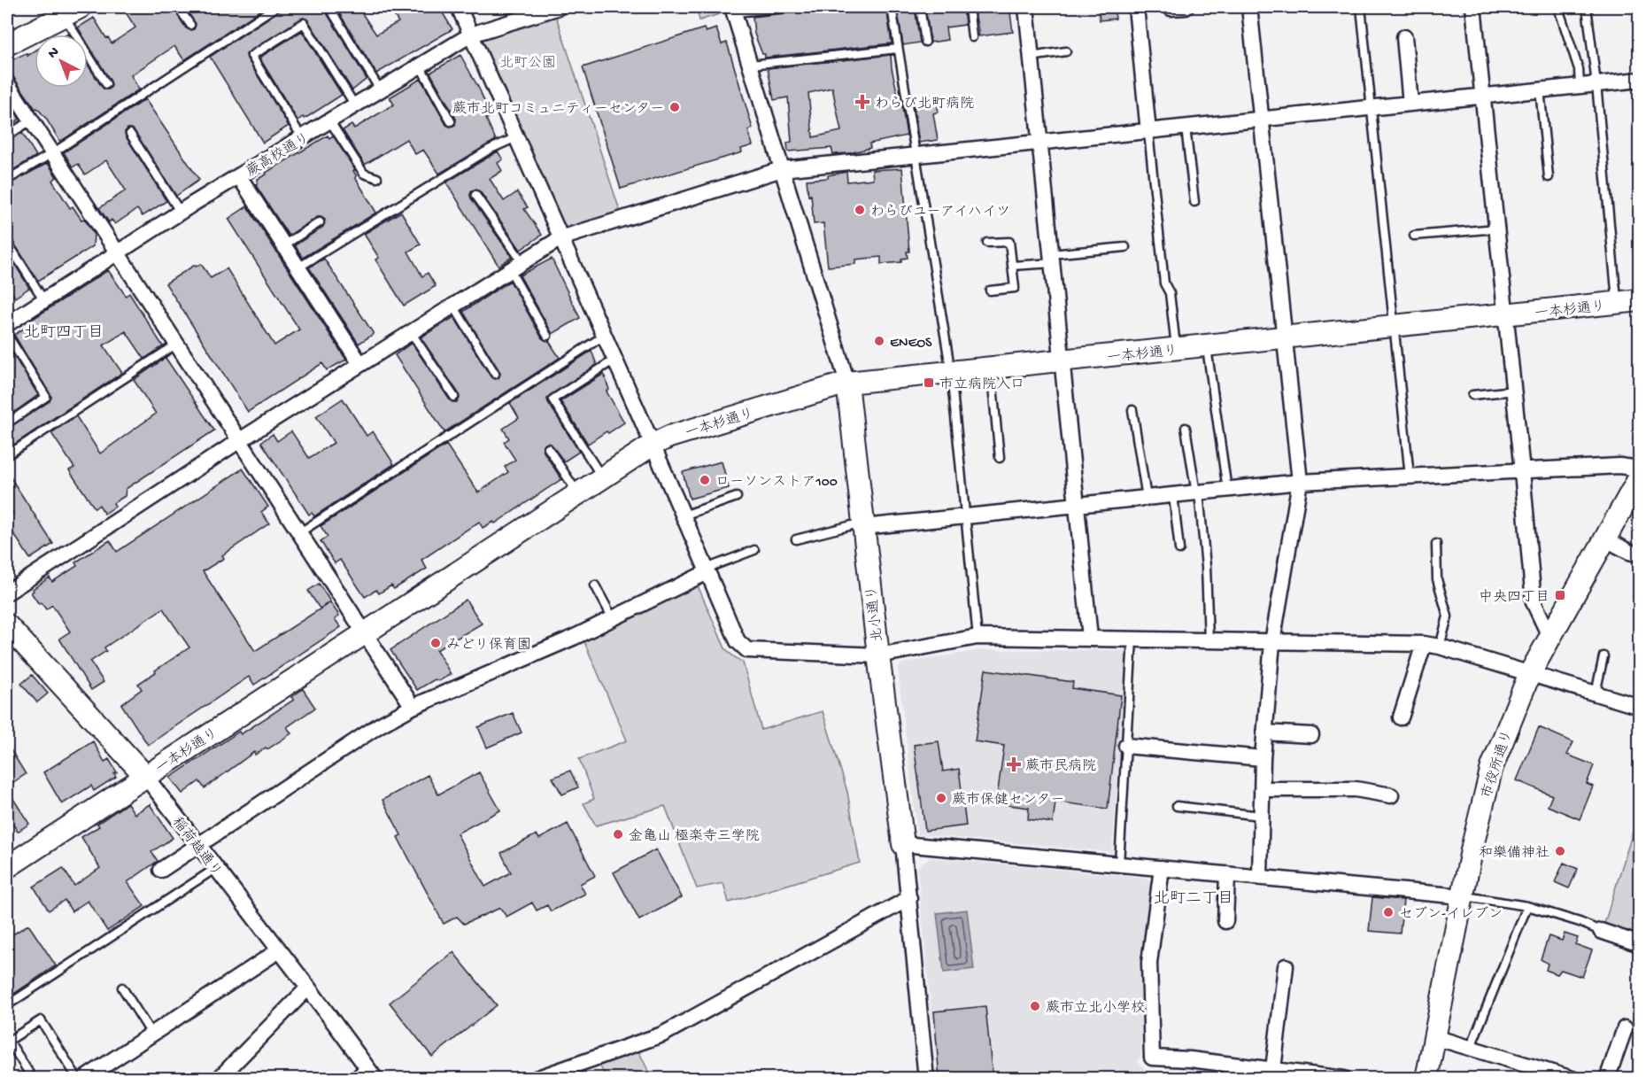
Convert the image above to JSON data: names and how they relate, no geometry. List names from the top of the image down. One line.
{"streets":{"street":["蕨高校通り","一本杉通り","北小通り","市役所通り","稲荷越通り"]},"crossings":[["一本杉通り","北小通り"],["一本杉通り","稲荷越通り"]],"districts":["北町四丁目","北町二丁目"],"parks":["北町公園"],"places":{"health":["わらび北町病院","蕨市民病院"],"other":["蕨市北町コミュニティーセンター","わらびユーアイハイツ","ENEOS","ローソンストア100","みどり保育園","蕨市保健センター","金亀山 極楽寺三学院","和樂備神社","セブン-イレブン","蕨市立北小学校"],"transit":["市立病院入口","中央四丁目"]},"north":"top left"}
